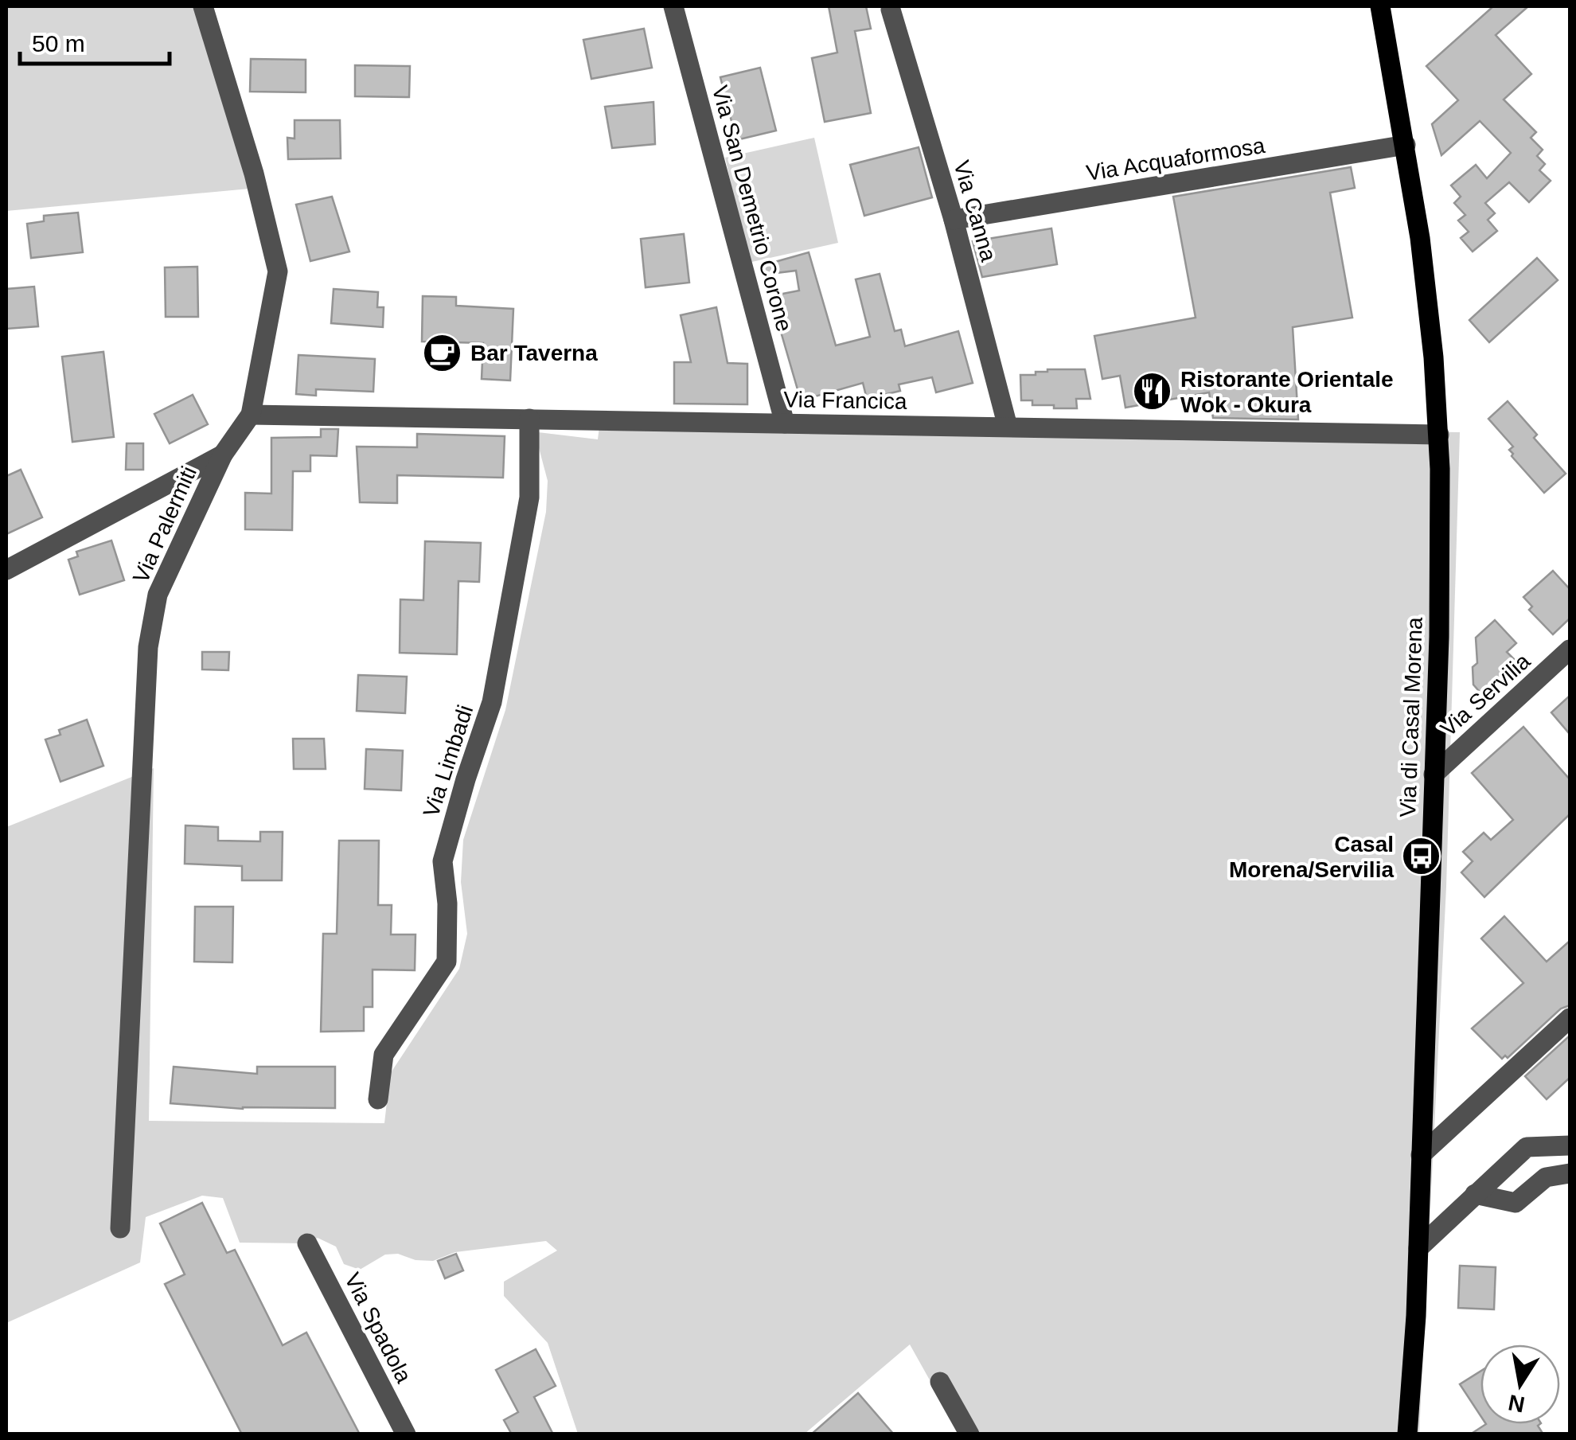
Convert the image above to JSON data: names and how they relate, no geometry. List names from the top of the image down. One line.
{"streets":{"main road":["Via di Casal Morena"],"street":["Via Acquaformosa","Via San Demetrio Corone","Via Canna","Via Francica","Via Palermiti","Via Servilia","Via Limbadi","Via Spadola"]},"crossings":[["Via Acquaformosa","Via Canna"],["Via Acquaformosa","Via di Casal Morena"],["Via San Demetrio Corone","Via Francica"],["Via Canna","Via Francica"],["Via Francica","Via Palermiti"],["Via Francica","Via di Casal Morena"],["Via Francica","Via Limbadi"],["Via Servilia","Via di Casal Morena"]],"places":{"cafe":["Bar Taverna"],"restaurant":["Ristorante Orientale Wok - Okura"],"bus stop":["Casal Morena/Servilia"]},"scale_bar":"50 m","north":"bottom"}
